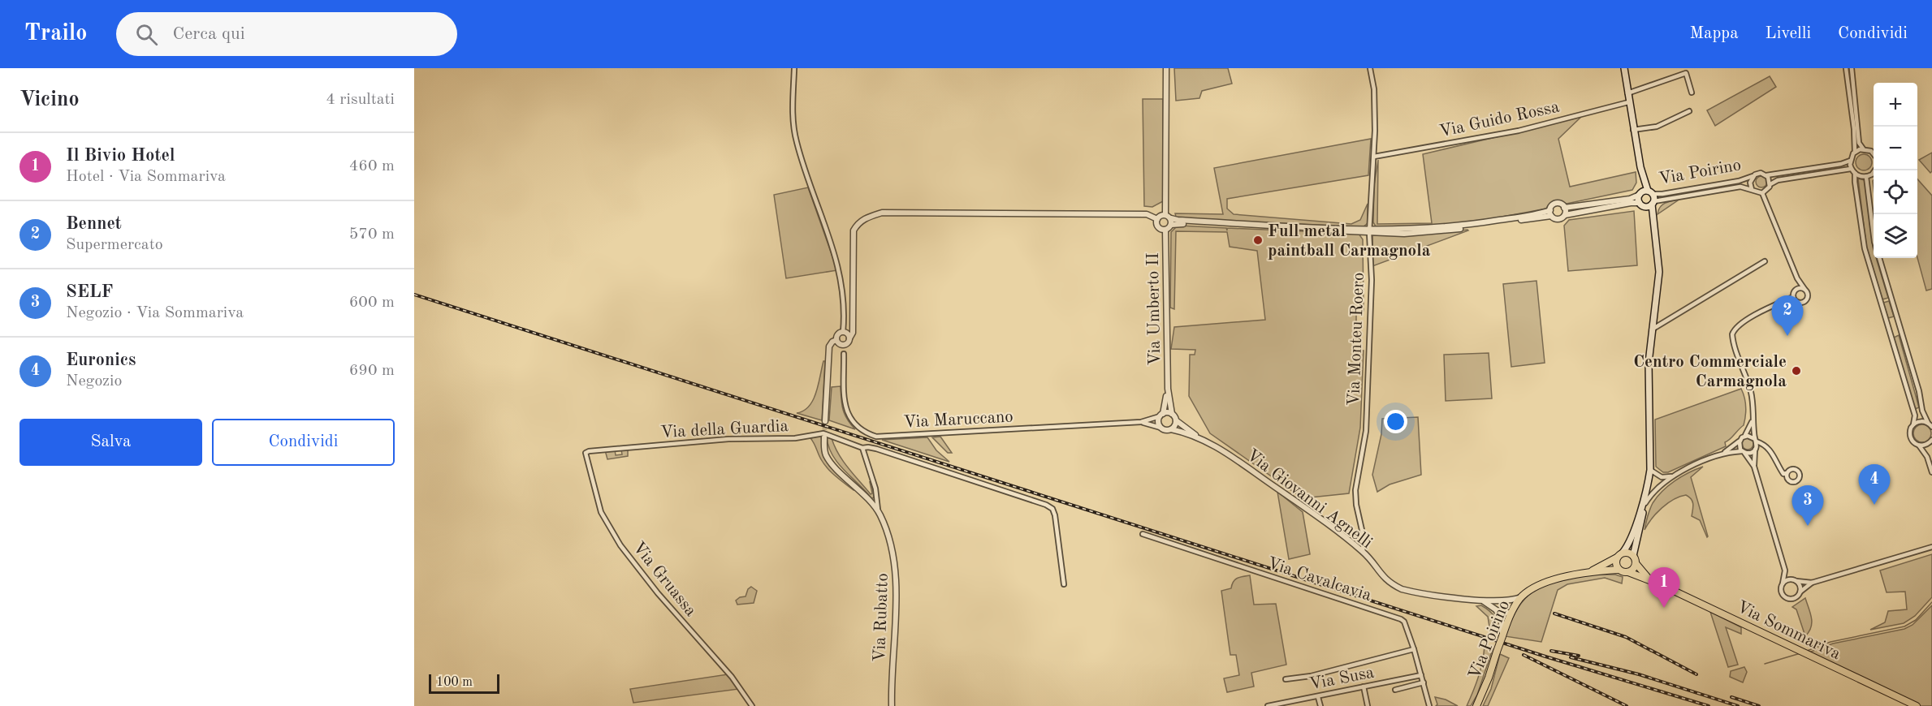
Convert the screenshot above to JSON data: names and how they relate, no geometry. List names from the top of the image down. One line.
{"streets":{"main road":["Via Poirino","Via Sommariva"],"street":["Via Guido Rossa","Via Umberto II","Via Monteu Roero","Via Maruccano","Via della Guardia","Via Giovanni Agnelli","Via Gruassa","Via Cavalcavia","Via Rubatto","Via Susa"]},"crossings":[["Via Guido Rossa","Via Poirino"],["Via Guido Rossa","Via Monteu Roero"],["Via Poirino","Via Giovanni Agnelli"],["Via Poirino","Via Sommariva"],["Via Umberto II","Via Maruccano"],["Via Umberto II","Via Giovanni Agnelli"],["Via Monteu Roero","Via Giovanni Agnelli"],["Via Maruccano","Via Giovanni Agnelli"],["Via della Guardia","Via Gruassa"],["Via Cavalcavia","Via Susa"]],"places":["Full metal paintball Carmagnola","Centro Commerciale Carmagnola"],"scale_bar":"100 m","page":{"header":"Trailo","search":"Cerca qui","nav":["Mappa","Livelli","Condividi"],"heading":["Vicino","4 risultati"],"map_buttons":["+","−"],"list":[{"mark":"1","name":"Il Bivio Hotel","note":"Hotel · Via Sommariva","value":"460 m"},{"mark":"2","name":"Bennet","note":"Supermercato","value":"570 m"},{"mark":"3","name":"SELF","note":"Negozio · Via Sommariva","value":"600 m"},{"mark":"4","name":"Euronics","note":"Negozio","value":"690 m"}],"pins":["2","4","3","1"],"buttons":["Salva","Condividi"],"scale":"100 m"}}
